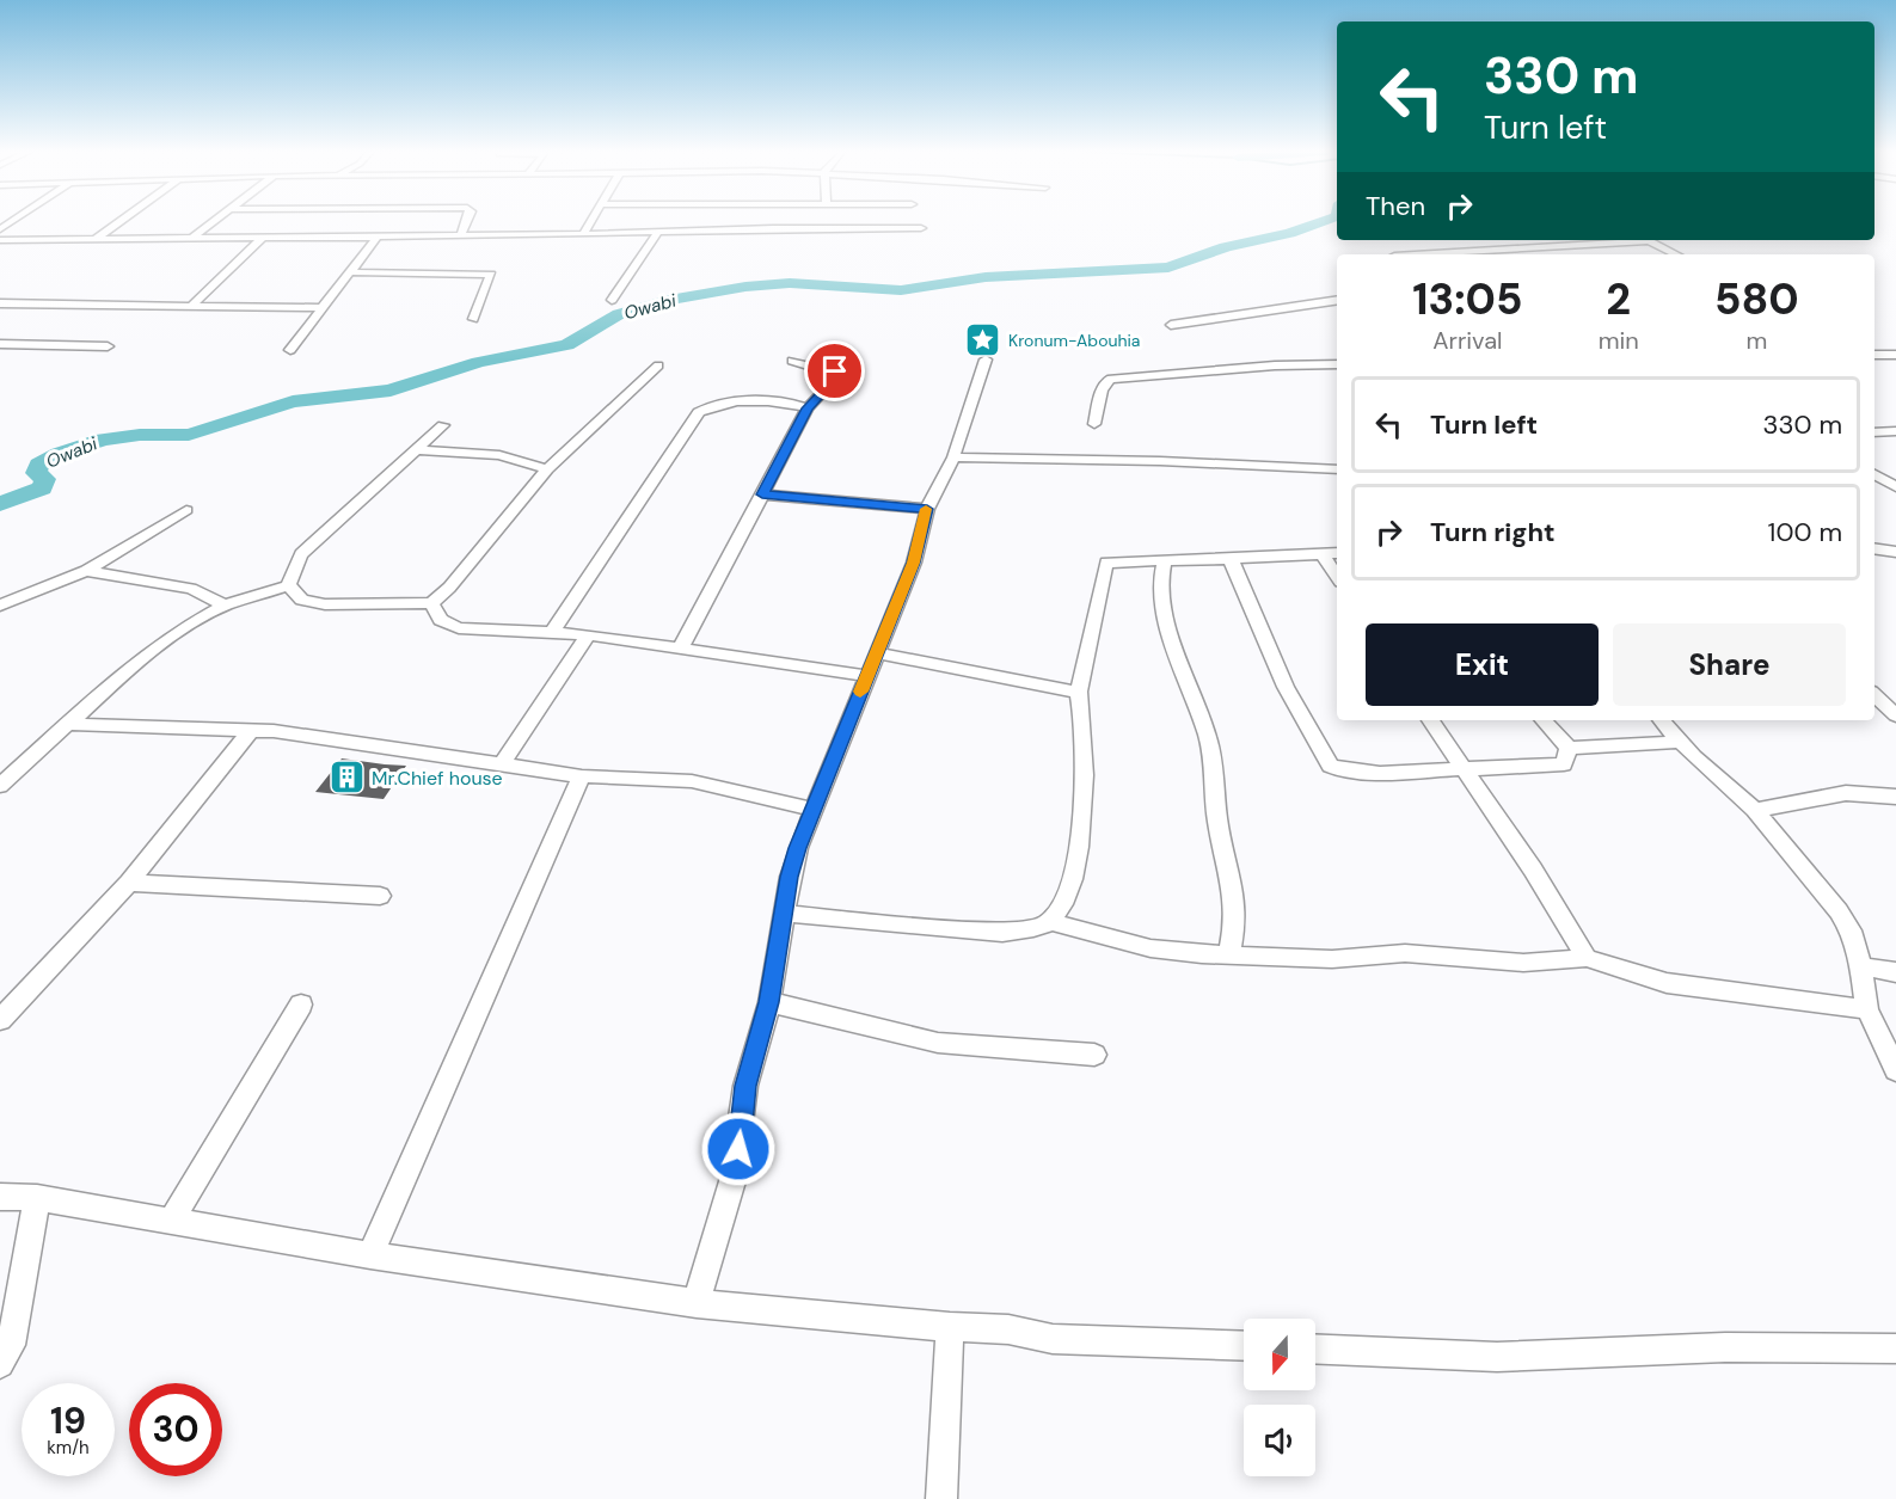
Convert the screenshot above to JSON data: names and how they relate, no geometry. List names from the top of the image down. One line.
{"water":["Owabi"],"places":{"place":["Kronum-Abouhia"],"building":["Mr.Chief house"]},"north":"bottom","page":{"turn":["330 m","Turn left"],"then":"Then","eta":["13:05","Arrival","2","min","580","m"],"list":[{"name":"Turn left","value":"330 m"},{"name":"Turn right","value":"100 m"}],"buttons":["Exit","Share"],"speed":"19 km/h","limit":"30"}}
